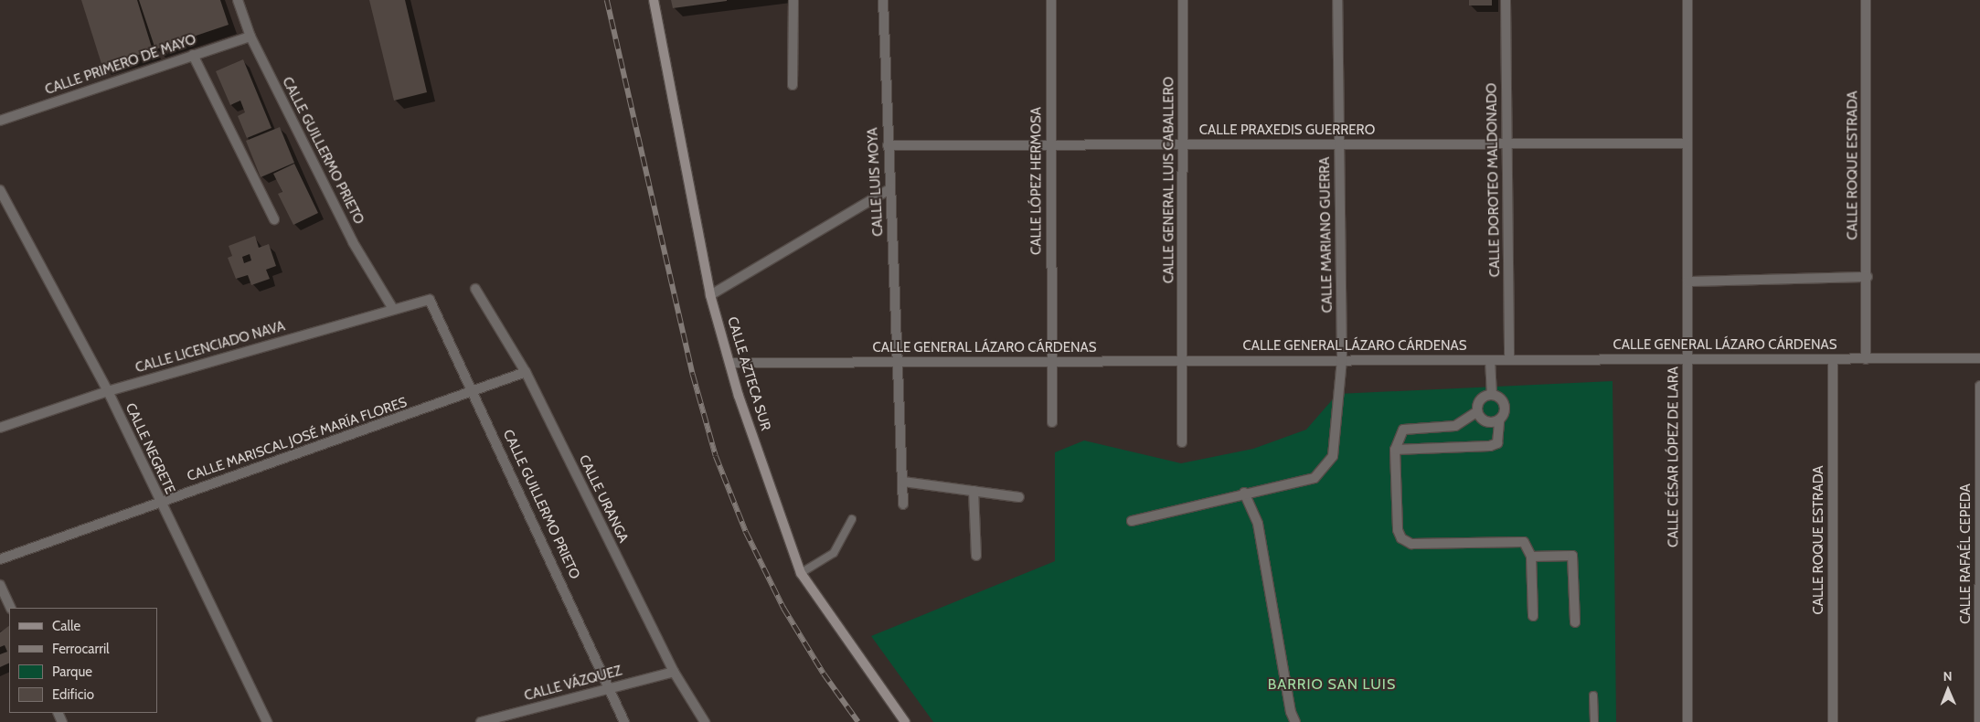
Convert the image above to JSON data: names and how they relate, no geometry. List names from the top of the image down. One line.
{"streets":{"street":["CALLE PRIMERO DE MAYO","CALLE PRAXEDIS GUERRERO","CALLE GUILLERMO PRIETO","CALLE ROQUE ESTRADA","CALLE GENERAL LUIS CABALLERO","CALLE DOROTEO MALDONADO","CALLE LÓPEZ HERMOSA","CALLE LUIS MOYA","CALLE MARIANO GUERRA","CALLE GENERAL LÁZARO CÁRDENAS","CALLE LICENCIADO NAVA","CALLE AZTECA SUR","CALLE MARISCAL JOSÉ MARÍA FLORES","CALLE NEGRETE","CALLE CÉSAR LÓPEZ DE LARA","CALLE URANGA","CALLE RAFAÉL CEPEDA","CALLE VÁZQUEZ"]},"crossings":[["CALLE PRIMERO DE MAYO","CALLE GUILLERMO PRIETO"],["CALLE PRAXEDIS GUERRERO","CALLE GENERAL LUIS CABALLERO"],["CALLE PRAXEDIS GUERRERO","CALLE DOROTEO MALDONADO"],["CALLE PRAXEDIS GUERRERO","CALLE LÓPEZ HERMOSA"],["CALLE PRAXEDIS GUERRERO","CALLE LUIS MOYA"],["CALLE PRAXEDIS GUERRERO","CALLE MARIANO GUERRA"],["CALLE PRAXEDIS GUERRERO","CALLE CÉSAR LÓPEZ DE LARA"],["CALLE GUILLERMO PRIETO","CALLE LICENCIADO NAVA"],["CALLE GUILLERMO PRIETO","CALLE MARISCAL JOSÉ MARÍA FLORES"],["CALLE GUILLERMO PRIETO","CALLE VÁZQUEZ"],["CALLE ROQUE ESTRADA","CALLE GENERAL LÁZARO CÁRDENAS"],["CALLE GENERAL LUIS CABALLERO","CALLE GENERAL LÁZARO CÁRDENAS"],["CALLE DOROTEO MALDONADO","CALLE GENERAL LÁZARO CÁRDENAS"],["CALLE LÓPEZ HERMOSA","CALLE GENERAL LÁZARO CÁRDENAS"],["CALLE LUIS MOYA","CALLE GENERAL LÁZARO CÁRDENAS"],["CALLE MARIANO GUERRA","CALLE GENERAL LÁZARO CÁRDENAS"],["CALLE GENERAL LÁZARO CÁRDENAS","CALLE AZTECA SUR"],["CALLE GENERAL LÁZARO CÁRDENAS","CALLE CÉSAR LÓPEZ DE LARA"],["CALLE LICENCIADO NAVA","CALLE NEGRETE"],["CALLE MARISCAL JOSÉ MARÍA FLORES","CALLE NEGRETE"],["CALLE MARISCAL JOSÉ MARÍA FLORES","CALLE URANGA"],["CALLE URANGA","CALLE VÁZQUEZ"]],"districts":["BARRIO SAN LUIS"],"legend":["Calle","Ferrocarril","Parque","Edificio"],"north":"top"}
